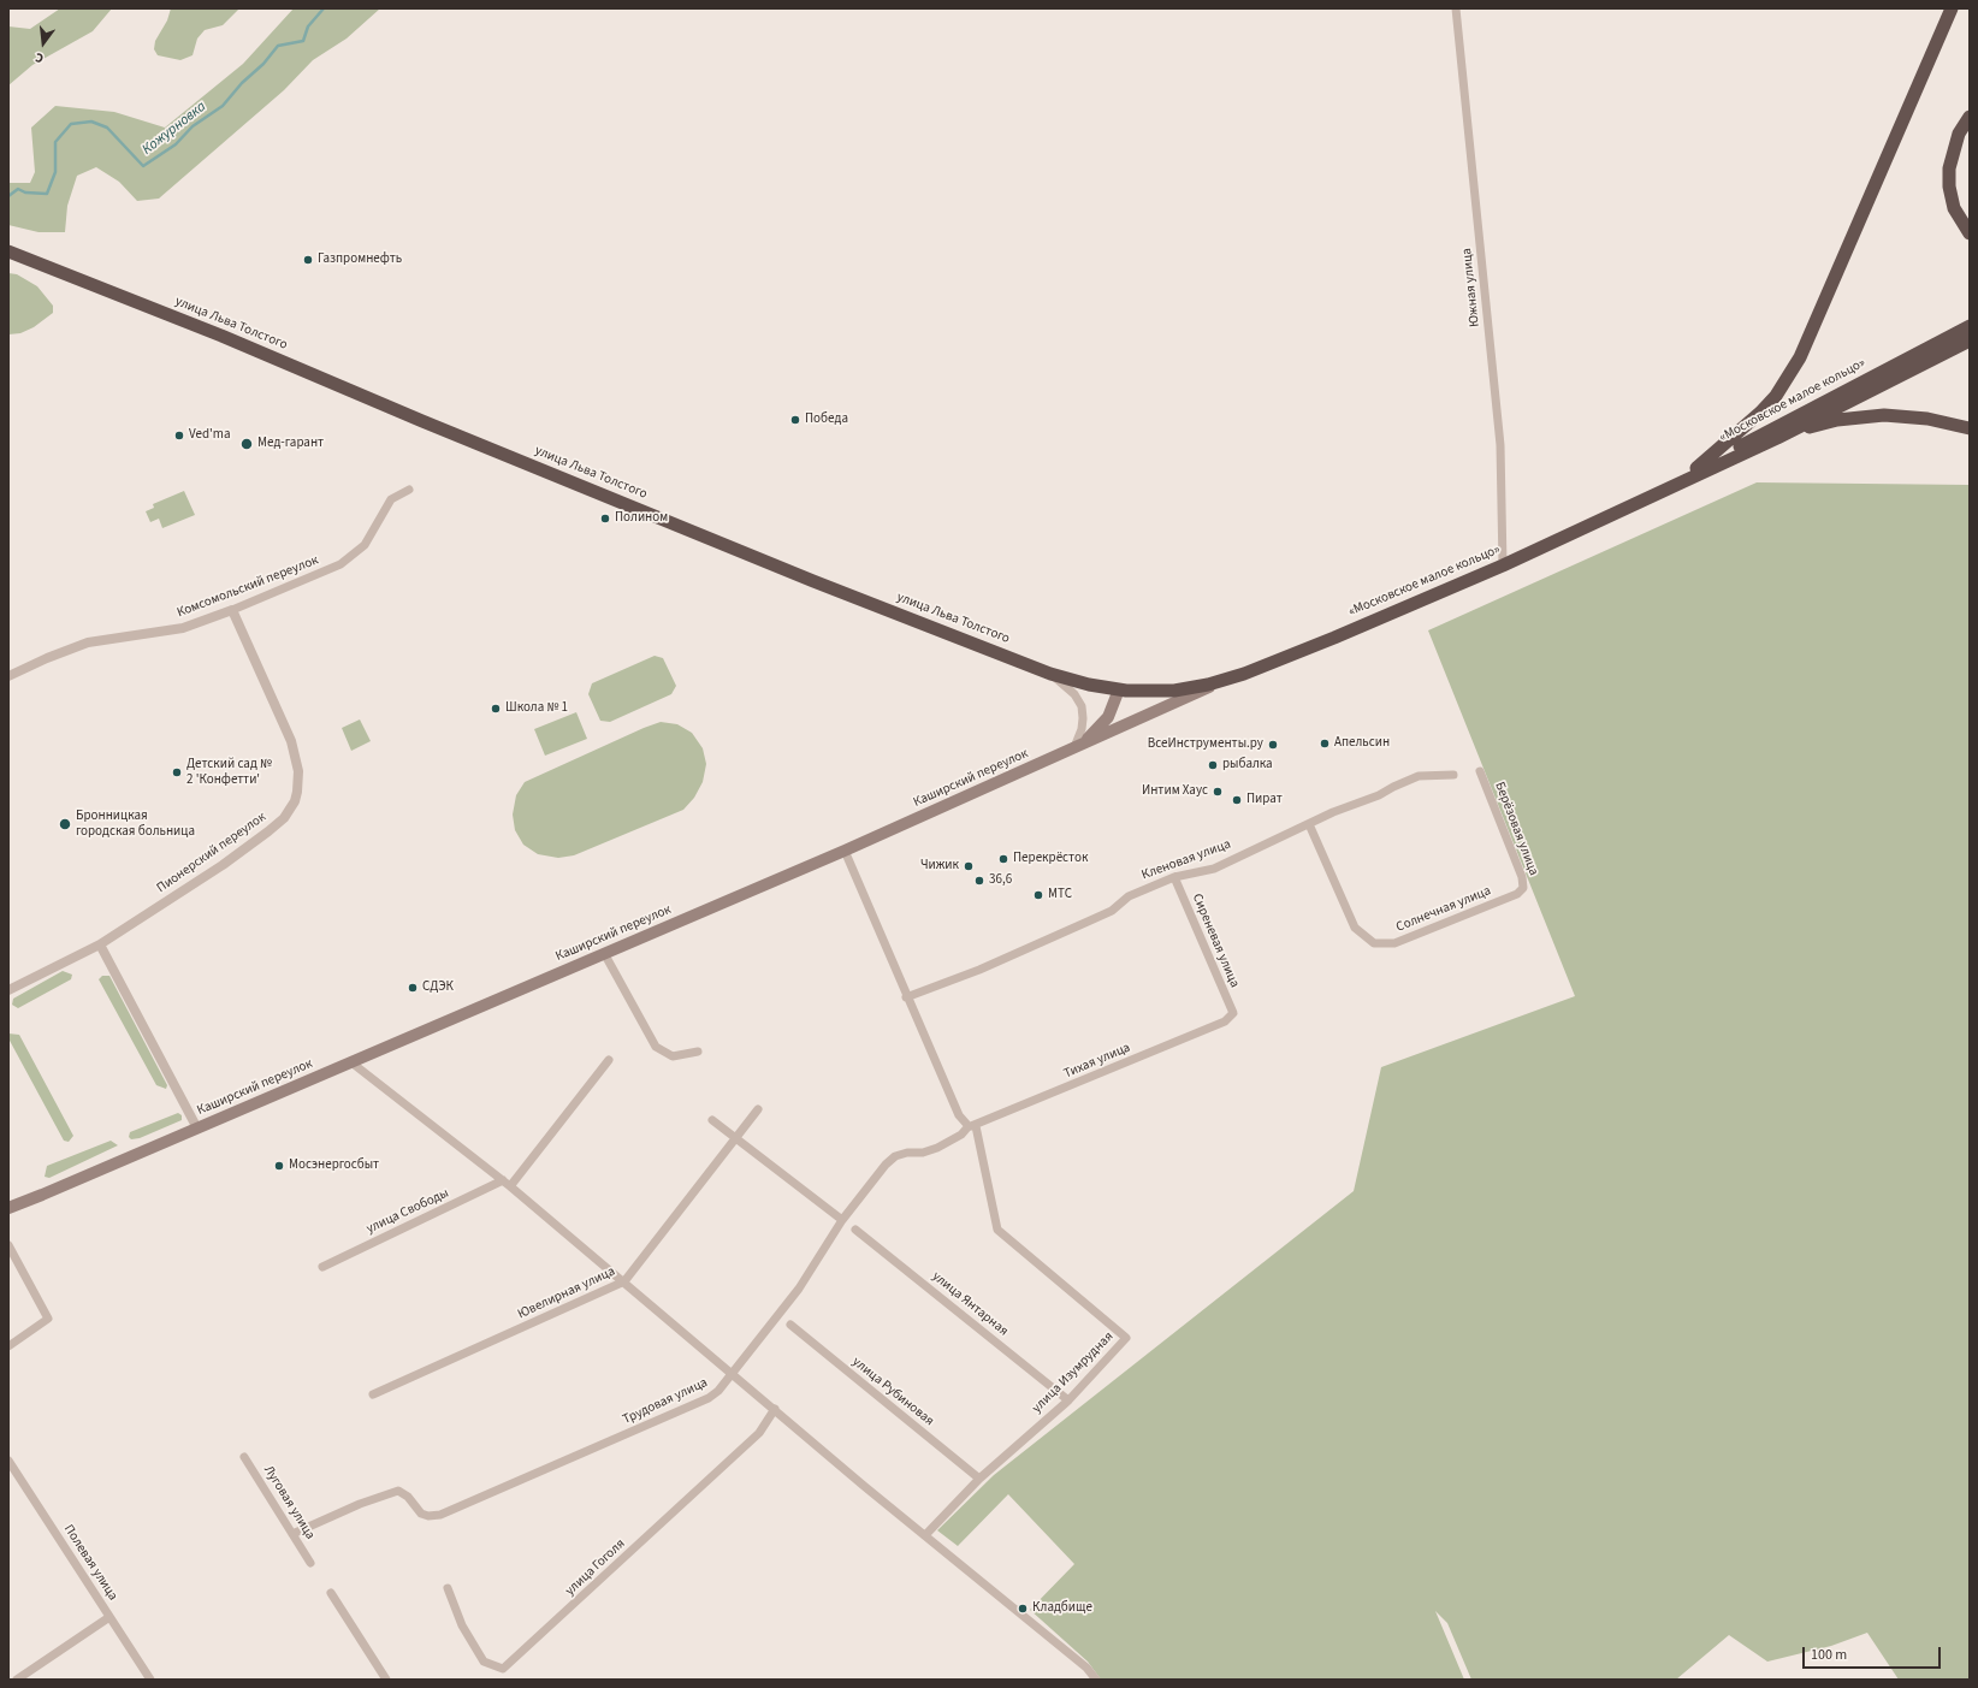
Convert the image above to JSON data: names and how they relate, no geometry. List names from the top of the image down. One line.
{"streets":{"highway":["улица Льва Толстого","«Московское малое кольцо»"],"main road":["Каширский переулок"],"street":["Южная улица","Комсомольский переулок","Берёзовая улица","Пионерский переулок","Кленовая улица","Солнечная улица","Сиреневая улица","Тихая улица","улица Свободы","Ювелирная улица","улица Янтарная","улица Изумрудная","улица Рубиновая","Трудовая улица","Луговая улица","Полевая улица","улица Гоголя"]},"crossings":[["Южная улица","«Московское малое кольцо»"],["улица Льва Толстого","«Московское малое кольцо»"],["улица Льва Толстого","Каширский переулок"],["«Московское малое кольцо»","Каширский переулок"],["Комсомольский переулок","Пионерский переулок"],["Берёзовая улица","Солнечная улица"],["Кленовая улица","Солнечная улица"],["Кленовая улица","Сиреневая улица"],["Сиреневая улица","Тихая улица"],["Тихая улица","улица Изумрудная"],["Тихая улица","Трудовая улица"],["улица Янтарная","улица Изумрудная"],["улица Изумрудная","улица Рубиновая"],["Трудовая улица","Луговая улица"]],"water":["Кожурновка"],"places":["Газпромнефть","Победа","Ved'ma","Мед-гарант","Полином","Школа № 1","Апельсин","ВсеИнструменты.ру","рыбалка","Детский сад № 2 'Конфетти'","Интим Хаус","Пират","Бронницкая городская больница","Перекрёсток","Чижик","36,6","МТС","СДЭК","Мосэнергосбыт","Кладбище"],"scale_bar":"100 m","north":"bottom"}
